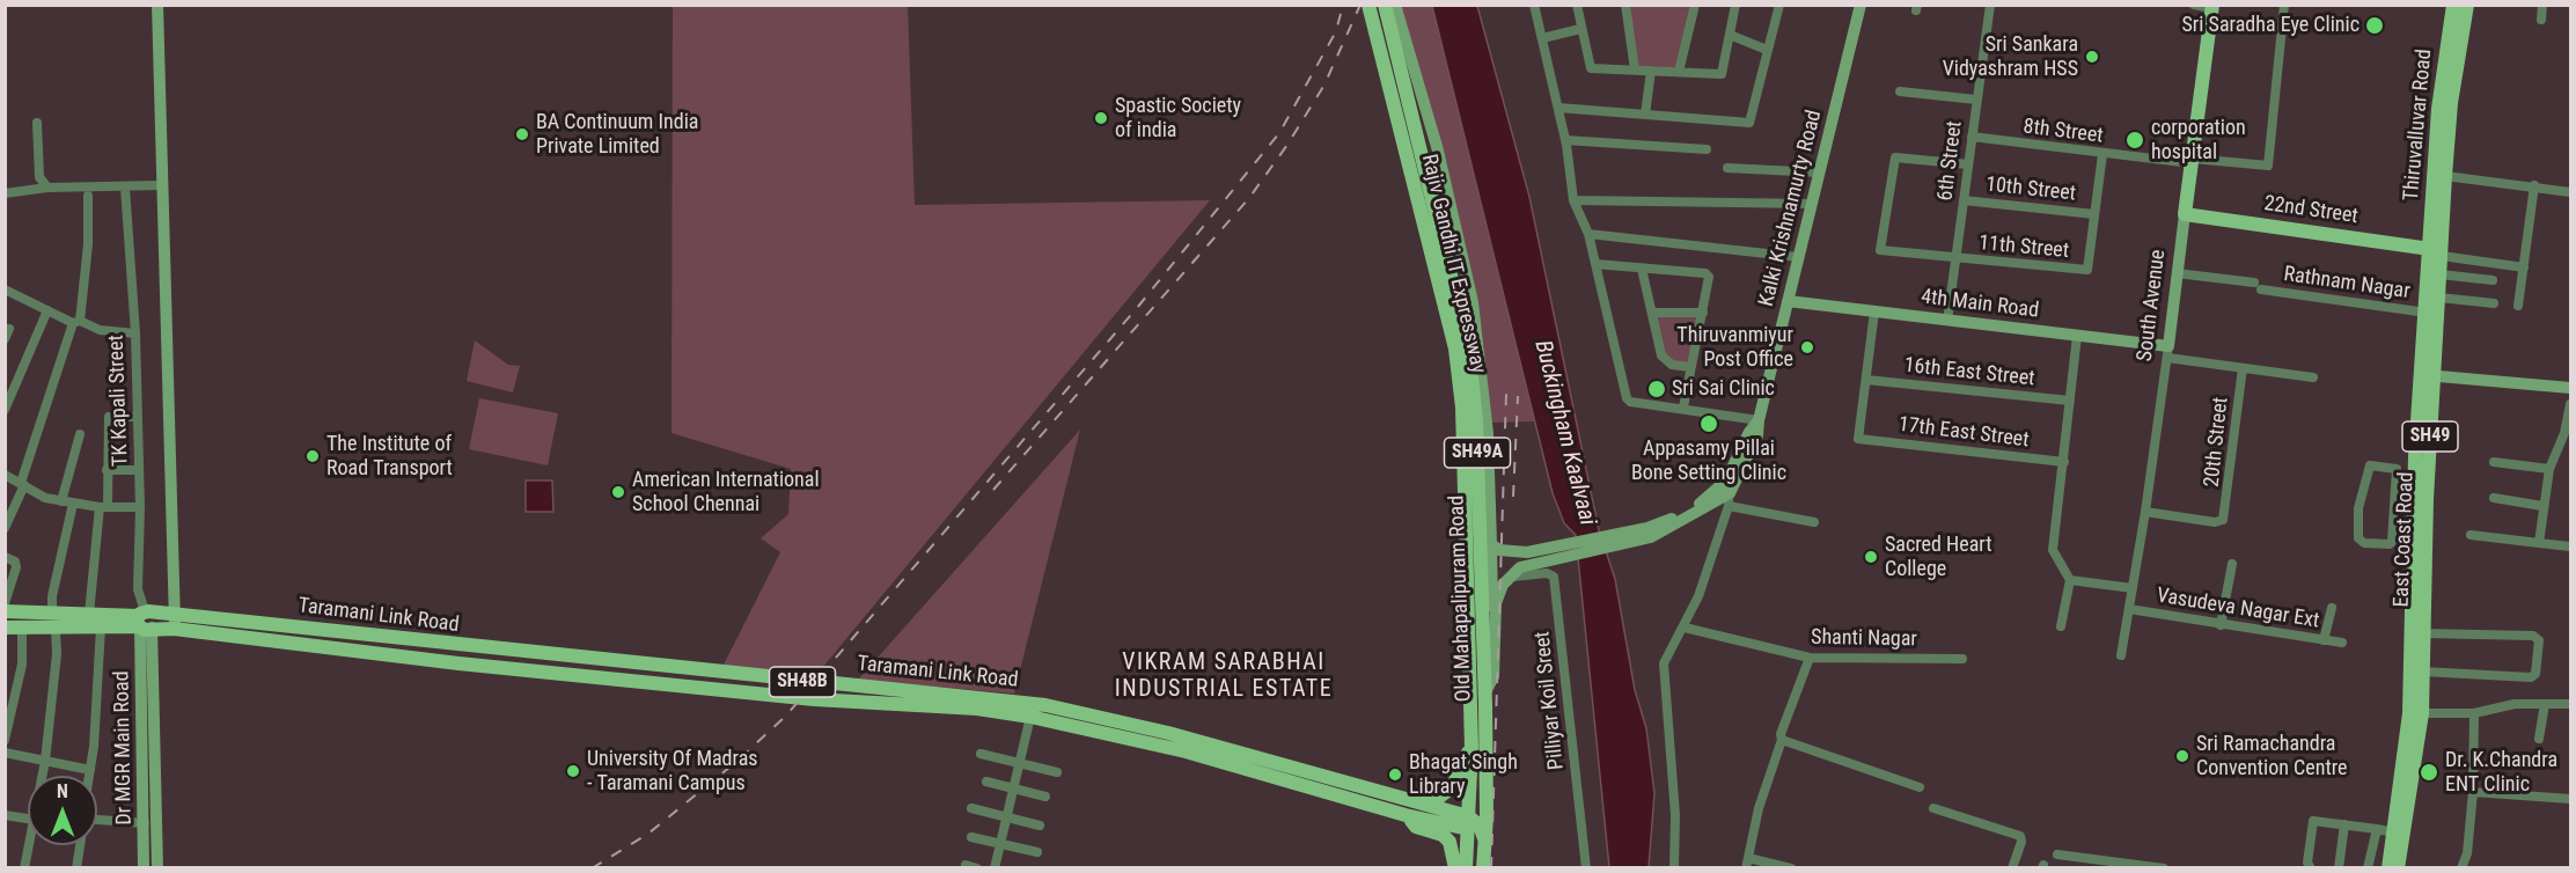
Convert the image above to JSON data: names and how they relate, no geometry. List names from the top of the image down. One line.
{"streets":{"main road":["Thiruvalluvar Road","Kalki Krishnamurty Road","22nd Street","Rajiv Gandhi IT Expressway","4th Main Road","South Avenue","SH49","SH49A","East Coast Road","Old Mahapalipuram Road","Taramani Link Road","SH48B","Dr MGR Main Road"],"street":["8th Street","6th Street","10th Street","11th Street","Rathnam Nagar","16th East Street","TK Kapali Street","17th East Street","20th Street","Vasudeva Nagar Ext","Shanti Nagar","Pilliyar Koil Sreet"]},"crossings":[["Thiruvalluvar Road","East Coast Road"],["8th Street","6th Street"],["8th Street","South Avenue"],["6th Street","10th Street"],["6th Street","11th Street"],["6th Street","4th Main Road"],["10th Street","11th Street"],["Kalki Krishnamurty Road","4th Main Road"],["22nd Street","South Avenue"],["22nd Street","East Coast Road"],["Rajiv Gandhi IT Expressway","SH49A"],["Rajiv Gandhi IT Expressway","Old Mahapalipuram Road"],["Rajiv Gandhi IT Expressway","Taramani Link Road"],["Rathnam Nagar","South Avenue"],["Rathnam Nagar","East Coast Road"],["4th Main Road","South Avenue"],["South Avenue","20th Street"],["South Avenue","Vasudeva Nagar Ext"],["16th East Street","17th East Street"],["TK Kapali Street","Taramani Link Road"],["TK Kapali Street","Dr MGR Main Road"],["SH49A","Old Mahapalipuram Road"],["SH49A","Taramani Link Road"],["Taramani Link Road","SH48B"],["Taramani Link Road","Dr MGR Main Road"]],"districts":["VIKRAM SARABHAI INDUSTRIAL ESTATE"],"water":["Buckingham Kaalvaai"],"places":["Sri Saradha Eye Clinic","Sri Sankara Vidyashram HSS","Spastic Society of india","BA Continuum India Private Limited","corporation hospital","Thiruvanmiyur Post Office","Sri Sai Clinic","Appasamy Pillai Bone Setting Clinic","The Institute of Road Transport","American International School Chennai","Sacred Heart College","Sri Ramachandra Convention Centre","University Of Madras - Taramani Campus","Dr. K.Chandra ENT Clinic","Bhagat Singh Library"],"north":"top"}
